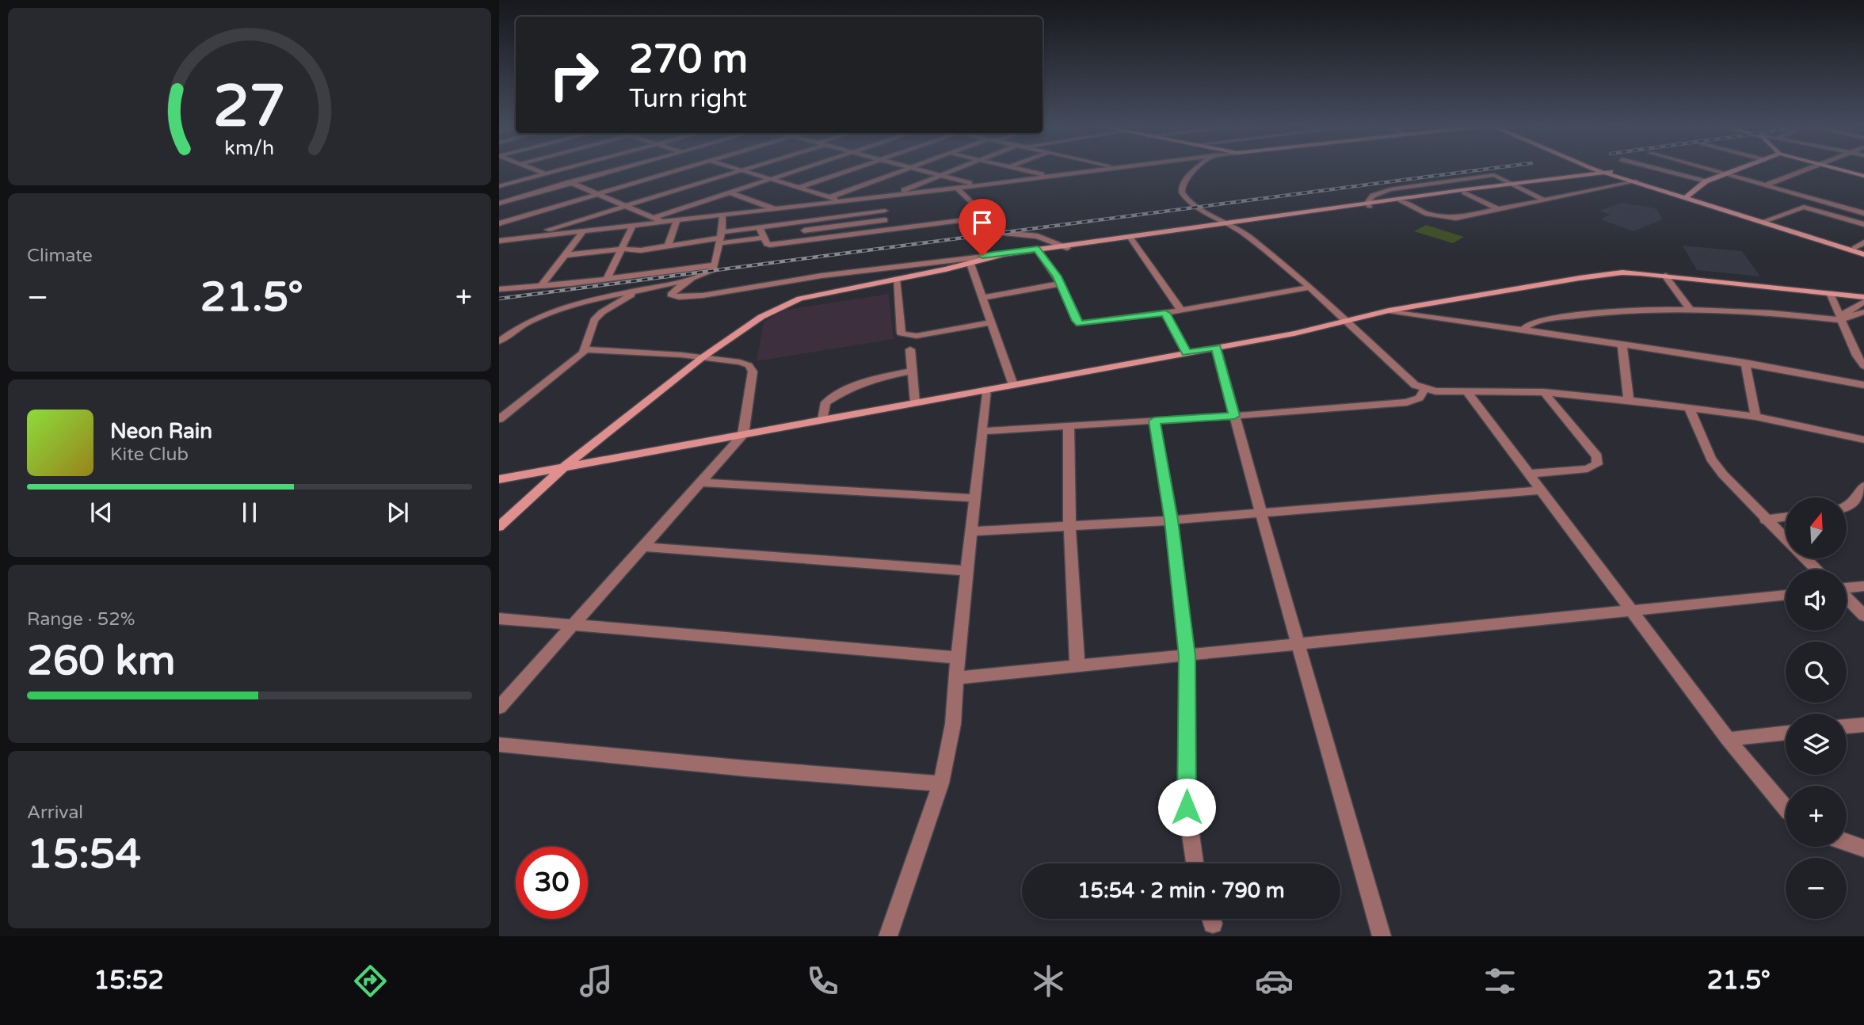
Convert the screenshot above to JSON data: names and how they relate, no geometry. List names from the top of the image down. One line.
{"north":"top","page":{"turn":["270 m","Turn right"],"tile":["Climate",["Range · 52%","260 km"],["Arrival","15:54"]],"heat":["−","21.5°","+"],"song":["Neon Rain","Kite Club"],"map_buttons":["+","−"],"limit":"30","trip":"15:54 · 2 min · 790 m","tabs":["15:52","21.5°"],"gauge":["27","km/h"]}}
